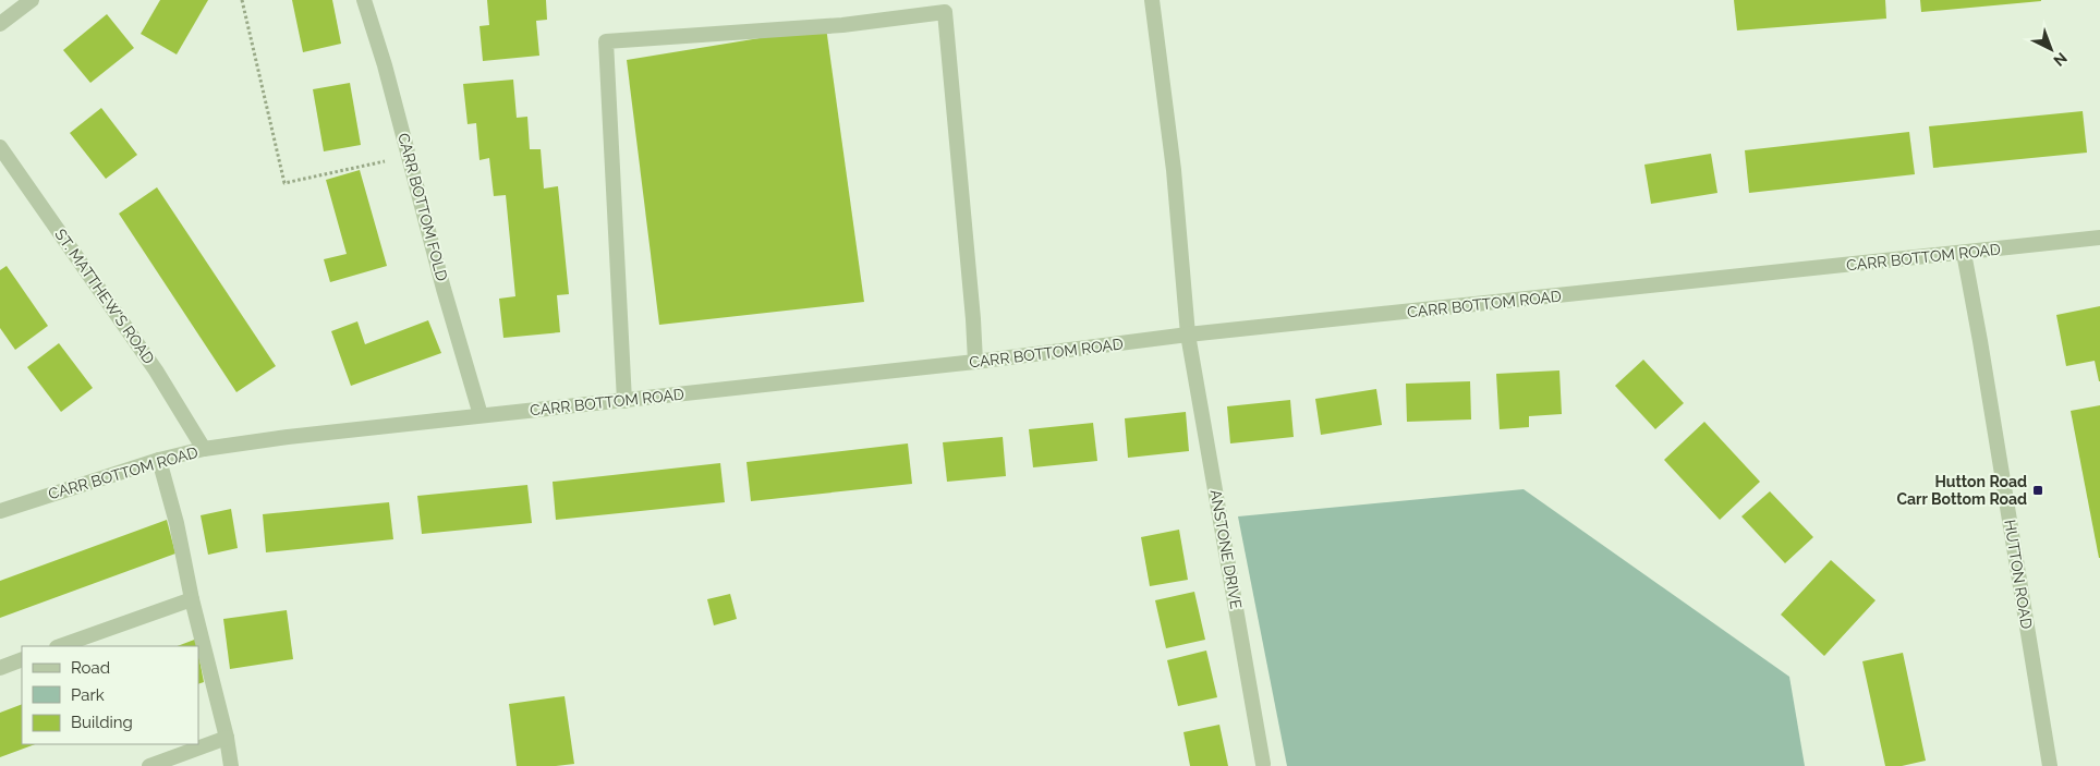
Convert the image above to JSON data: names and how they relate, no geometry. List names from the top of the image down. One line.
{"streets":{"street":["CARR BOTTOM FOLD","CARR BOTTOM ROAD","ST. MATTHEW'S ROAD","ANSTONE DRIVE","HUTTON ROAD"]},"crossings":[["CARR BOTTOM FOLD","CARR BOTTOM ROAD"],["CARR BOTTOM ROAD","ST. MATTHEW'S ROAD"],["CARR BOTTOM ROAD","ANSTONE DRIVE"],["CARR BOTTOM ROAD","HUTTON ROAD"]],"places":{"transit":["Hutton Road Carr Bottom Road"]},"legend":["Road","Park","Building"],"north":"bottom right"}
